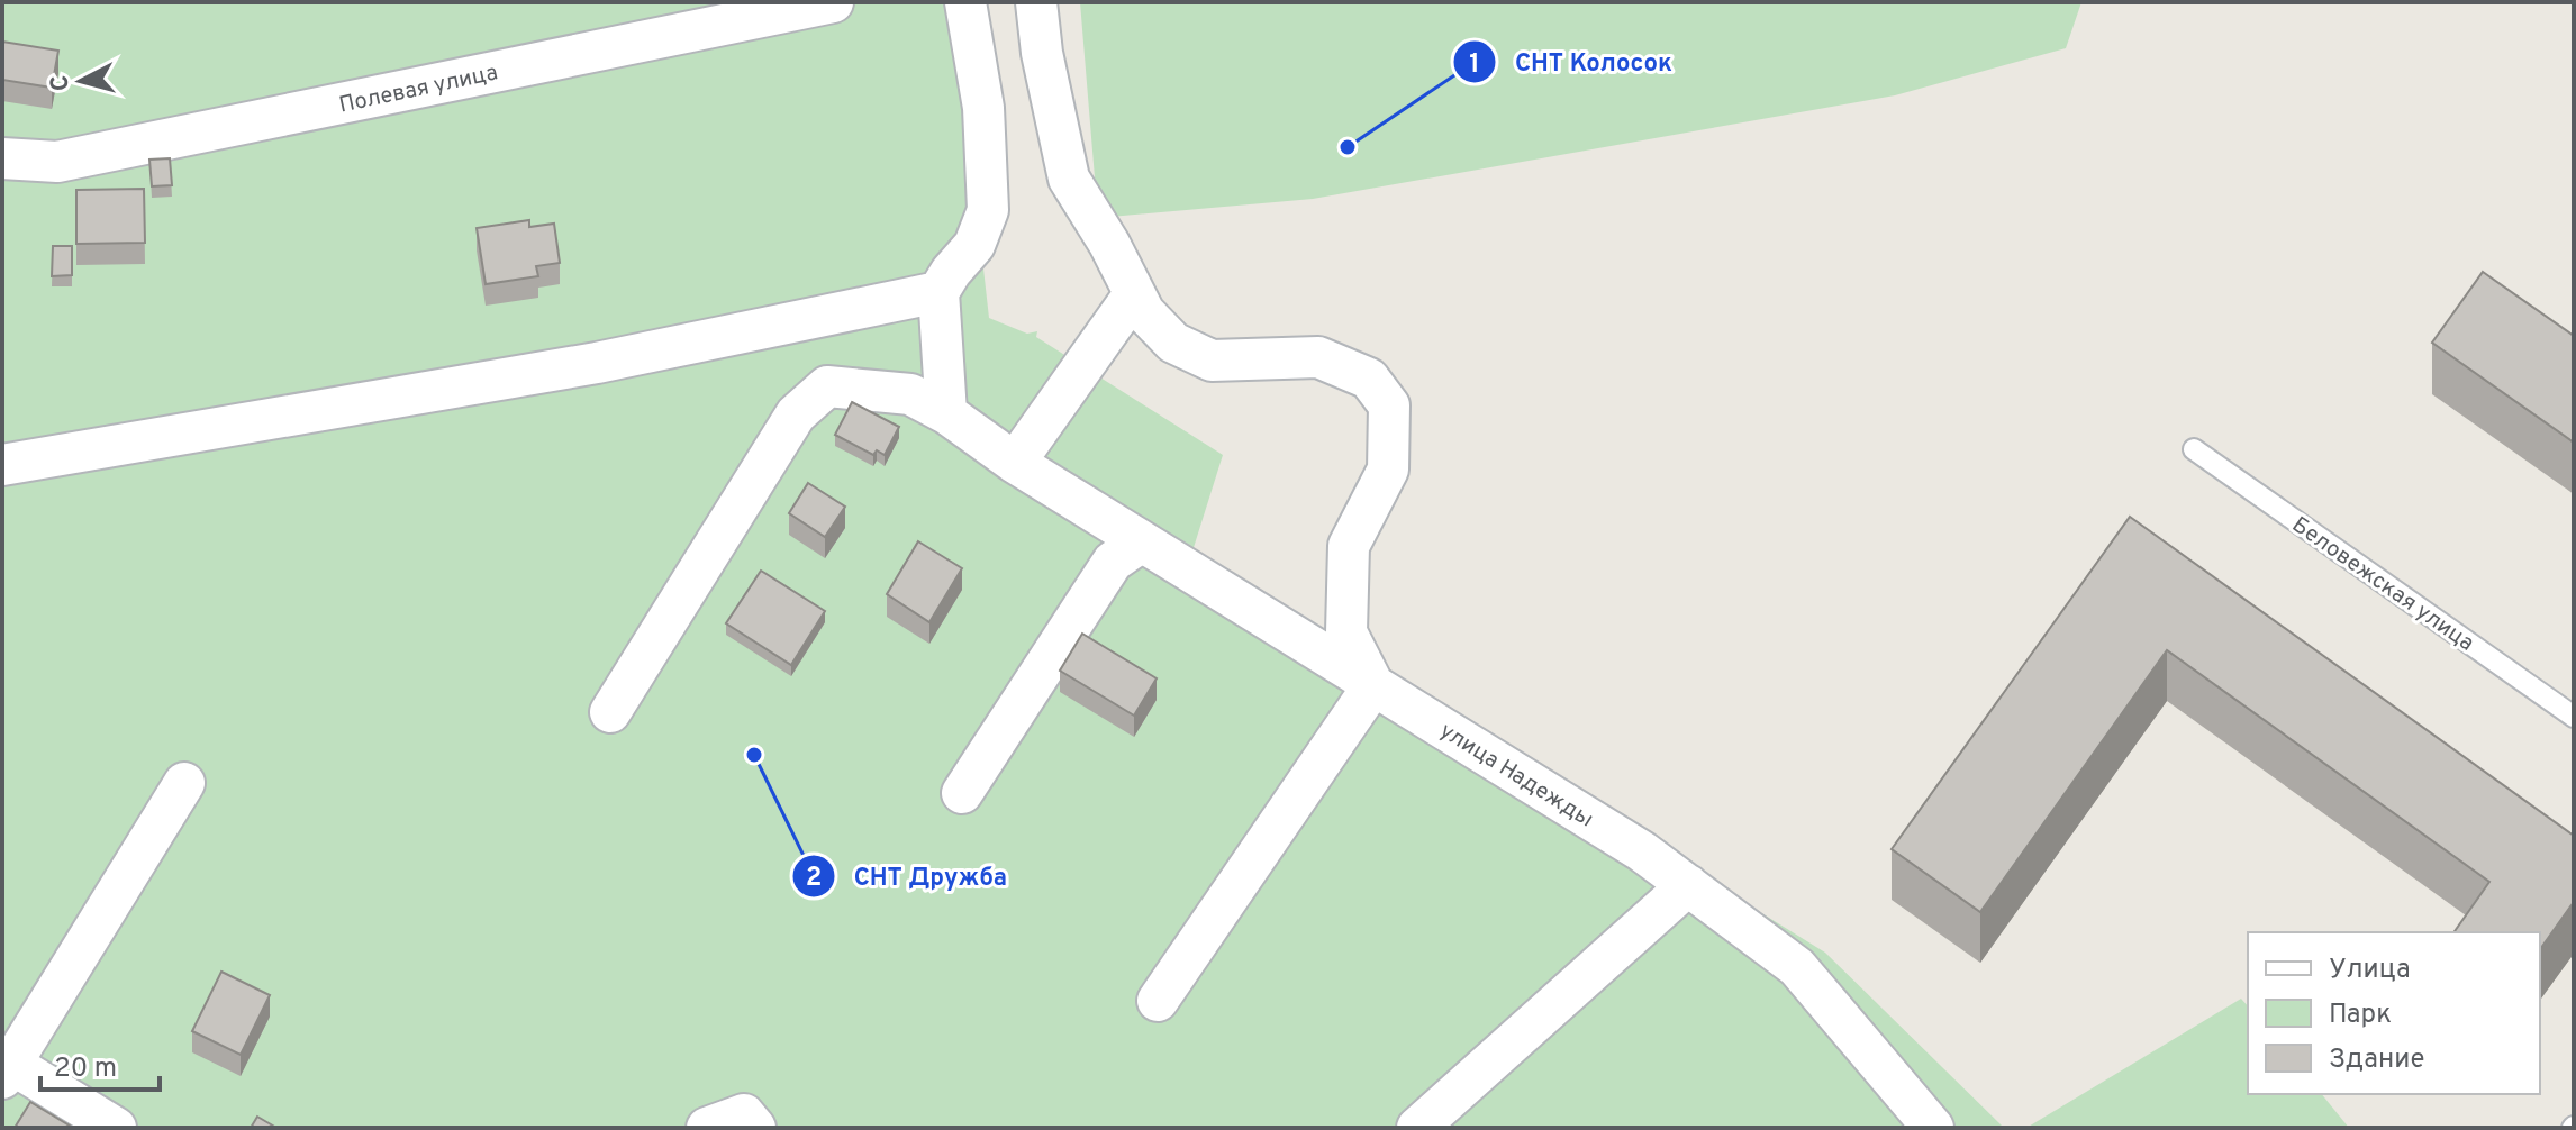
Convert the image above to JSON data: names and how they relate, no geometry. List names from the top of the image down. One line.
{"streets":{"street":["Полевая улица","улица Надежды"],"lane":["Беловежская улица"]},"places":["СНТ Колосок","СНТ Дружба"],"legend":["Улица","Парк","Здание"],"scale_bar":"20 m","north":"left"}
